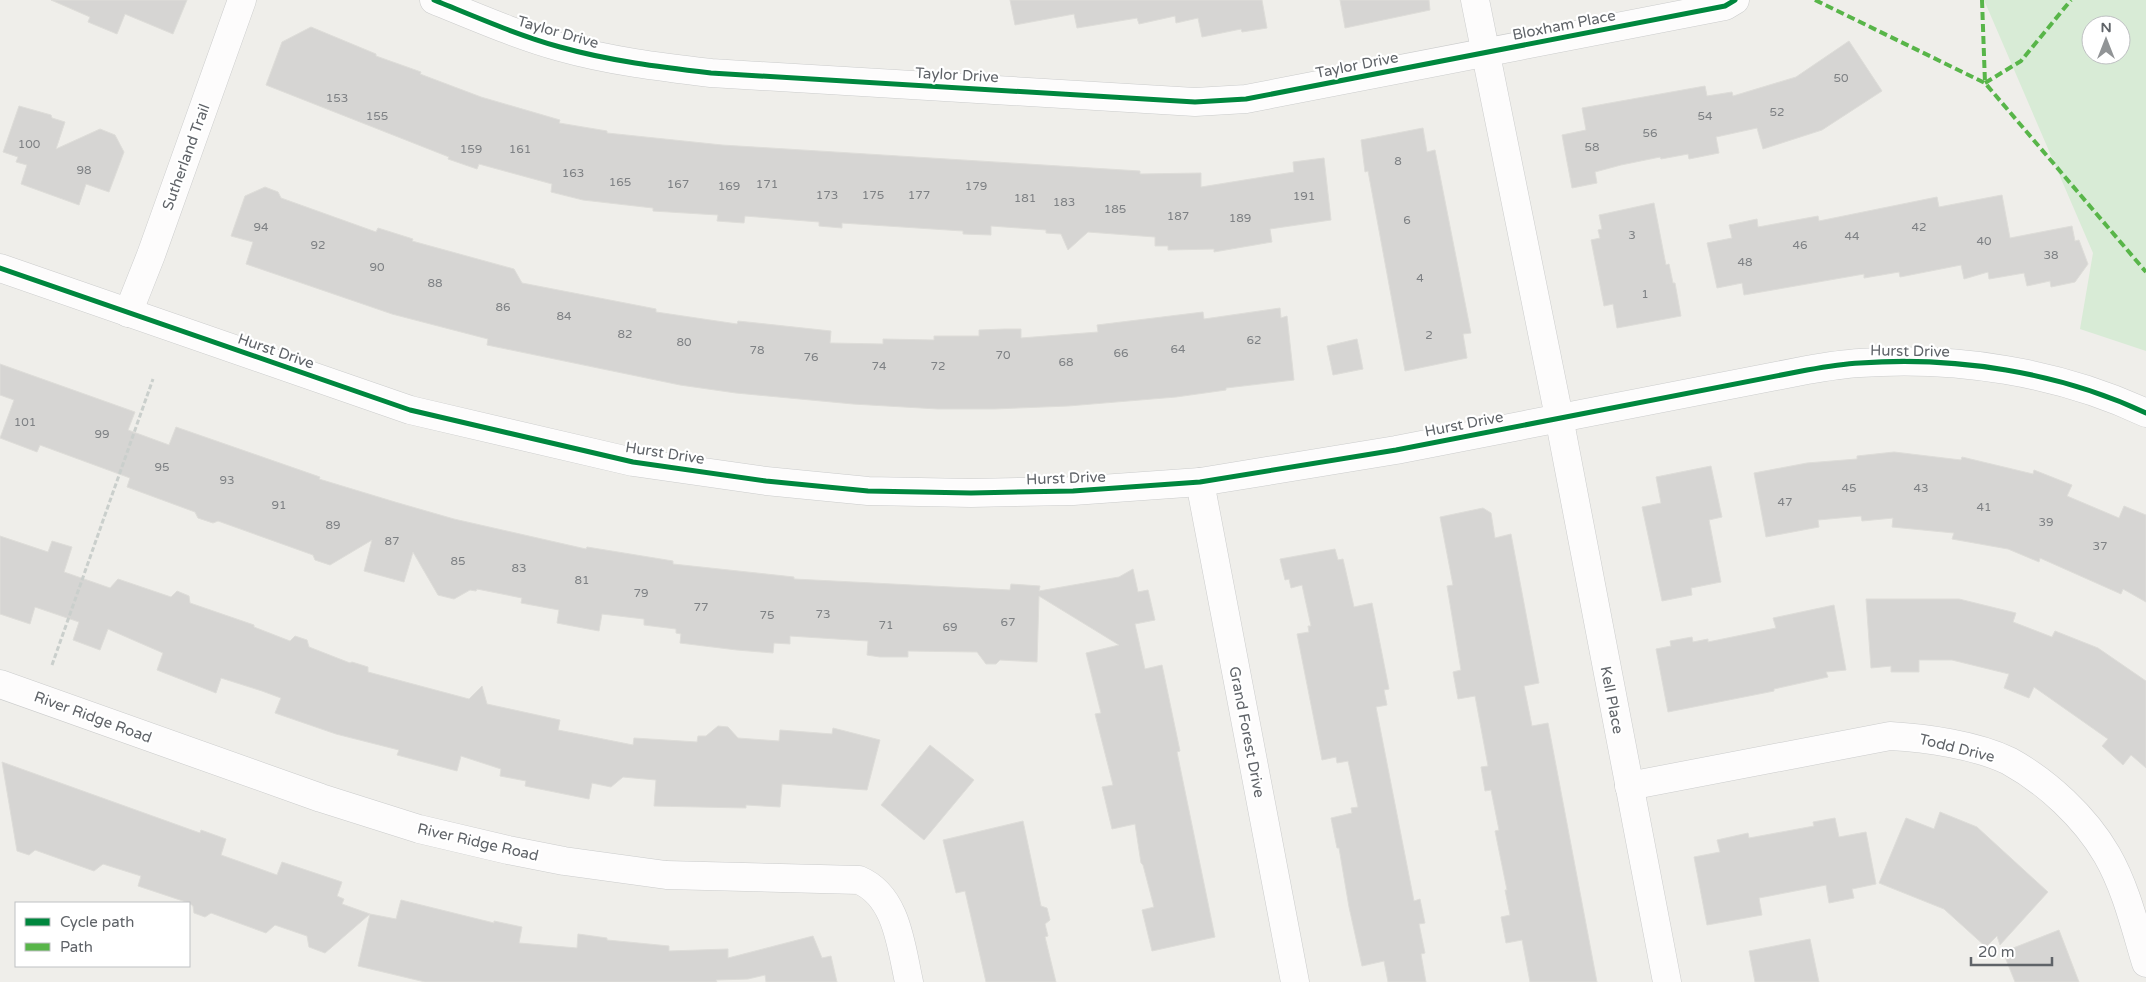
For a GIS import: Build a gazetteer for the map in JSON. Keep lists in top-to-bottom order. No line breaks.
{"streets":{"street":["Bloxham Place","Taylor Drive","Sutherland Trail","Hurst Drive","Kell Place","River Ridge Road","Grand Forest Drive","Todd Drive"]},"crossings":[["Bloxham Place","Taylor Drive"],["Sutherland Trail","Hurst Drive"],["Hurst Drive","Kell Place"],["Hurst Drive","Grand Forest Drive"],["Kell Place","Todd Drive"]],"house_numbers":["50","153","52","155","54","56","100","58","159","161","8","98","163","165","167","171","169","179","173","175","177","191","181","183","185","187","189","6","94","42","3","44","40","92","46","38","48","90","4","88","1","86","84","82","2","62","80","64","78","66","70","76","68","74","72","101","99","95","93","45","43","47","91","41","39","89","87","37","85","83","81","79","77","73","75","67","71","69"],"legend":["Cycle path","Path"],"scale_bar":"20 m","north":"top"}
